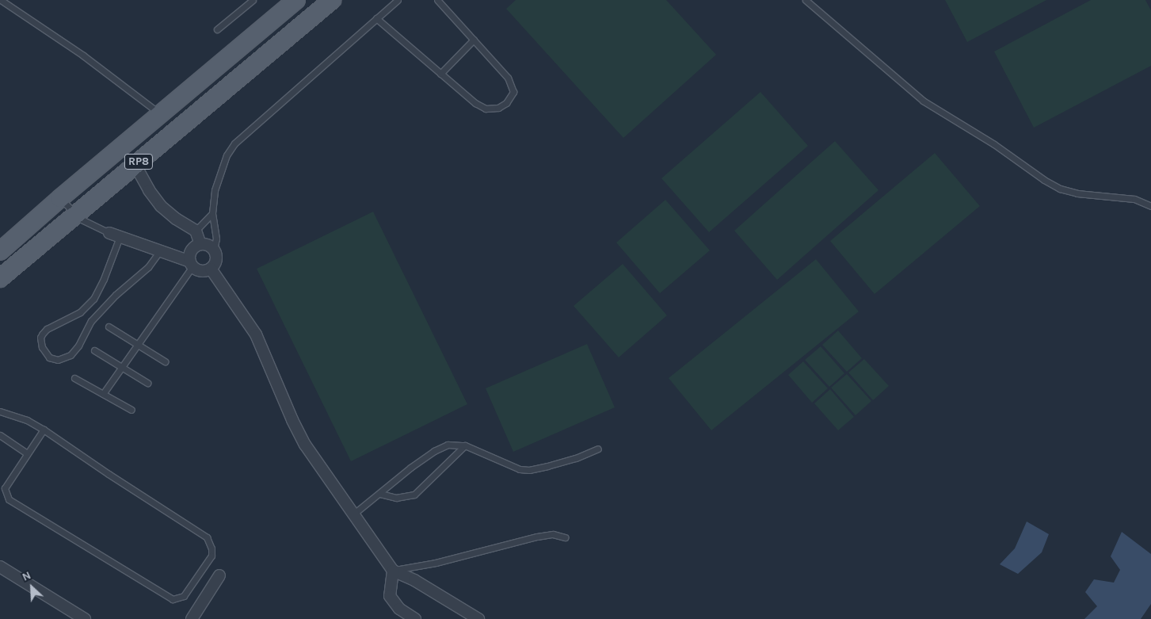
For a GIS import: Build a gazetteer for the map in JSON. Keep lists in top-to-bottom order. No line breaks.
{"streets":{"main road":["RP8"]},"north":"top left"}
